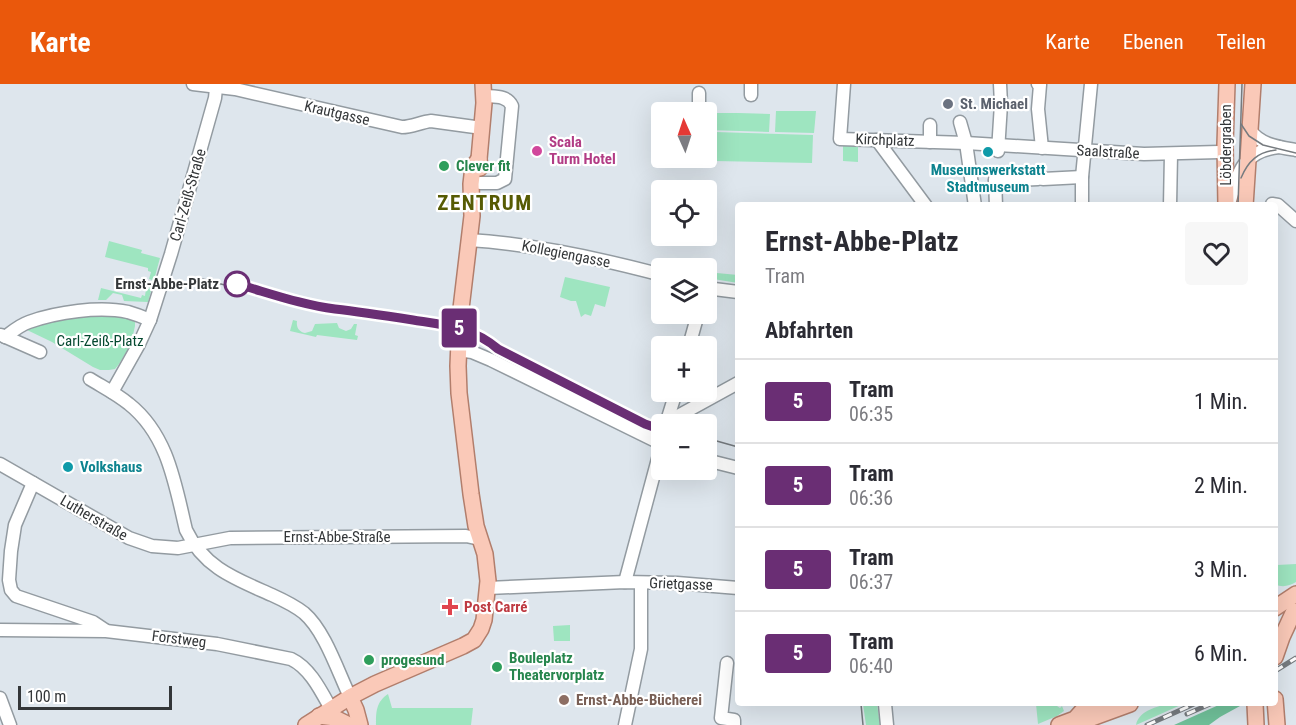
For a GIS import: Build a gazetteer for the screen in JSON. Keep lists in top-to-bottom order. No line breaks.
{"streets":{"main road":["Löbdergraben"],"street":["Krautgasse","Kirchplatz","Saalstraße","Carl-Zeiß-Straße","Kollegiengasse","Lutherstraße","Ernst-Abbe-Straße","Grietgasse","Forstweg"]},"crossings":[["Krautgasse","Carl-Zeiß-Straße"],["Kirchplatz","Saalstraße"],["Lutherstraße","Ernst-Abbe-Straße"]],"districts":["ZENTRUM"],"parks":["Carl-Zeiß-Platz"],"places":{"other":["St. Michael","Scala Turm Hotel","Museumswerkstatt Stadtmuseum","Clever fit","Ernst-Abbe-Platz","Volkshaus","progesund","Bouleplatz Theatervorplatz","Ernst-Abbe-Bücherei"],"health":["Post Carré"]},"lines":["tram line 5"],"scale_bar":"100 m","north":"top","page":{"header":"Karte","nav":["Karte","Ebenen","Teilen"],"on_map":"5","map_buttons":["+","−"],"heading":[["Ernst-Abbe-Platz","Tram"],"Abfahrten"],"list":[{"mark":"5","name":"Tram","note":"06:35","value":"1 Min."},{"mark":"5","name":"Tram","note":"06:36","value":"2 Min."},{"mark":"5","name":"Tram","note":"06:37","value":"3 Min."},{"mark":"5","name":"Tram","note":"06:40","value":"6 Min."}],"scale":"100 m"}}
